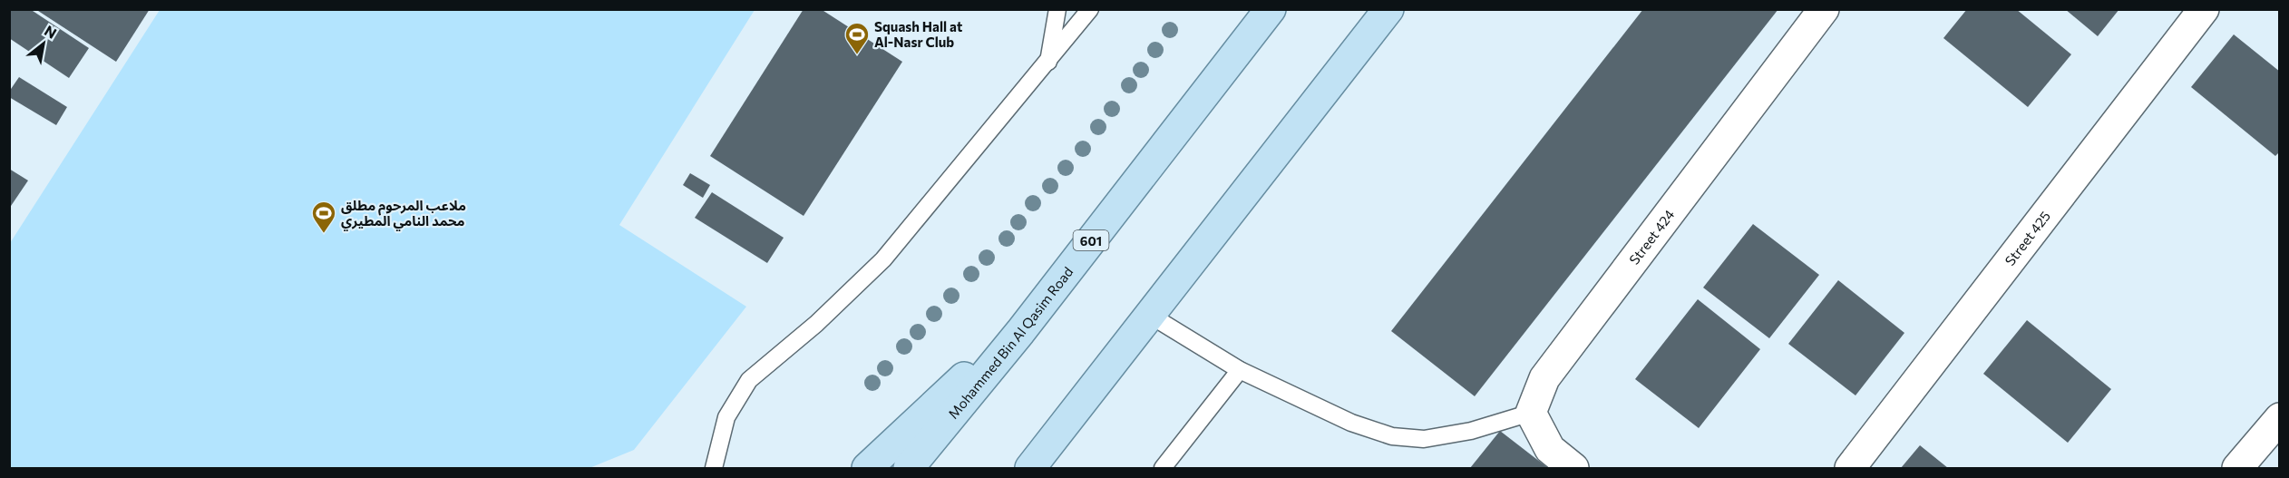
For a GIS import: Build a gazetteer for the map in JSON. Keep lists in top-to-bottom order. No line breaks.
{"streets":{"main road":["601","Mohammed Bin Al Qasim Road"],"street":["Street 424","Street 425"]},"places":{"sports":["Squash Hall at Al-Nasr Club","ملاعب المرحوم مطلق محمد النامي المطيري"]},"north":"top right"}
